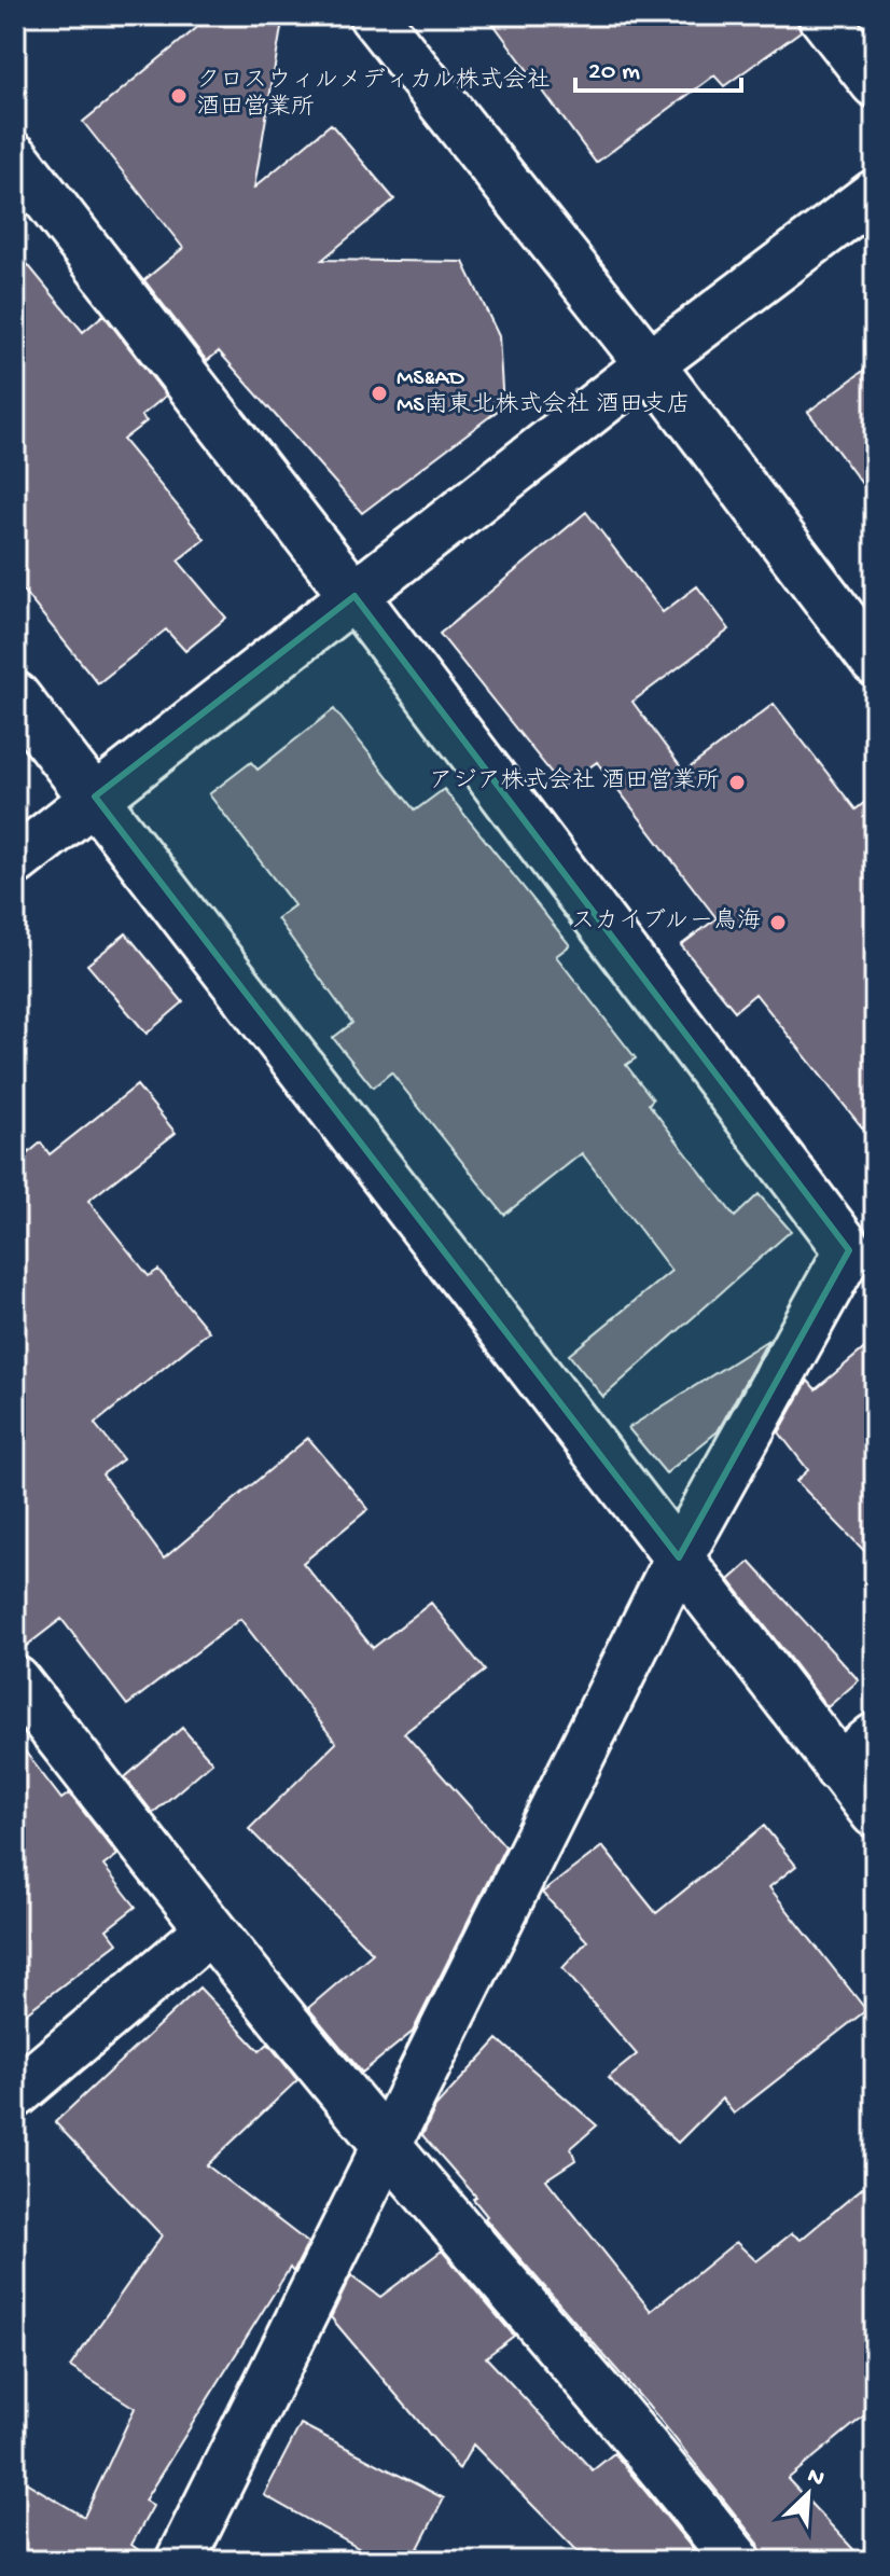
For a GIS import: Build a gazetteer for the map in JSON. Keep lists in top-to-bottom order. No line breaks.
{"places":["クロスウィルメディカル株式会社 酒田営業所","MS&AD MS南東北株式会社 酒田支店","アジア株式会社 酒田営業所","スカイブルー鳥海"],"scale_bar":"20 m","north":"top right"}
